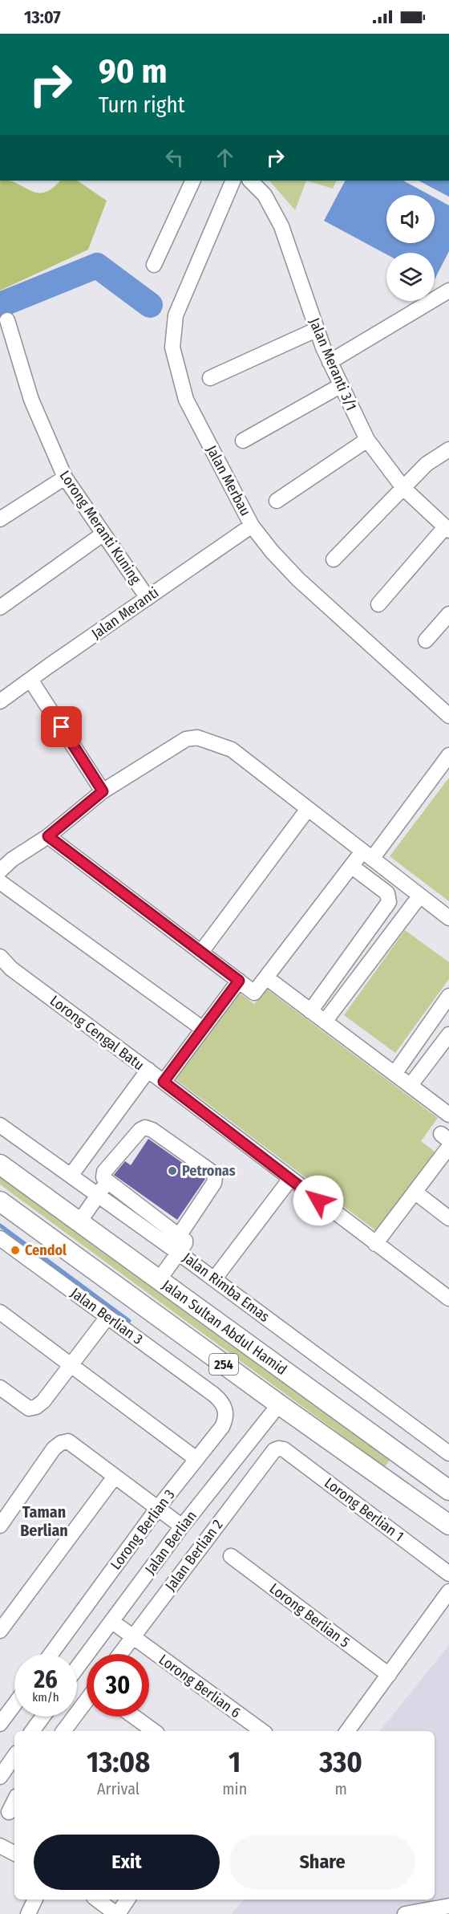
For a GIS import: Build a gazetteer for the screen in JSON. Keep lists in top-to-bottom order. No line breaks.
{"streets":{"main road":["Jalan Sultan Abdul Hamid","254"],"street":["Jalan Meranti 3/1","Jalan Merbau","Lorong Meranti Kuning","Jalan Meranti","Lorong Cengal Batu","Jalan Rimba Emas","Jalan Berlian 3","Lorong Berlian 1","Lorong Berlian 3","Jalan Berlian","Jalan Berlian 2","Lorong Berlian 5","Lorong Berlian 6"]},"crossings":[["Jalan Merbau","Jalan Meranti"],["Lorong Meranti Kuning","Jalan Meranti"],["Jalan Berlian 3","Lorong Berlian 3"],["Jalan Sultan Abdul Hamid","Jalan Berlian"],["Lorong Berlian 1","Jalan Berlian 2"],["Jalan Berlian","Lorong Berlian 6"],["Jalan Berlian 2","Lorong Berlian 6"]],"districts":["Taman Berlian"],"places":["Petronas","Cendol"],"page":{"status":"13:07","turn":["90 m","Turn right"],"speed":"26 km/h","limit":"30","eta":["13:08","Arrival","1","min","330","m"],"buttons":["Exit","Share"]}}
